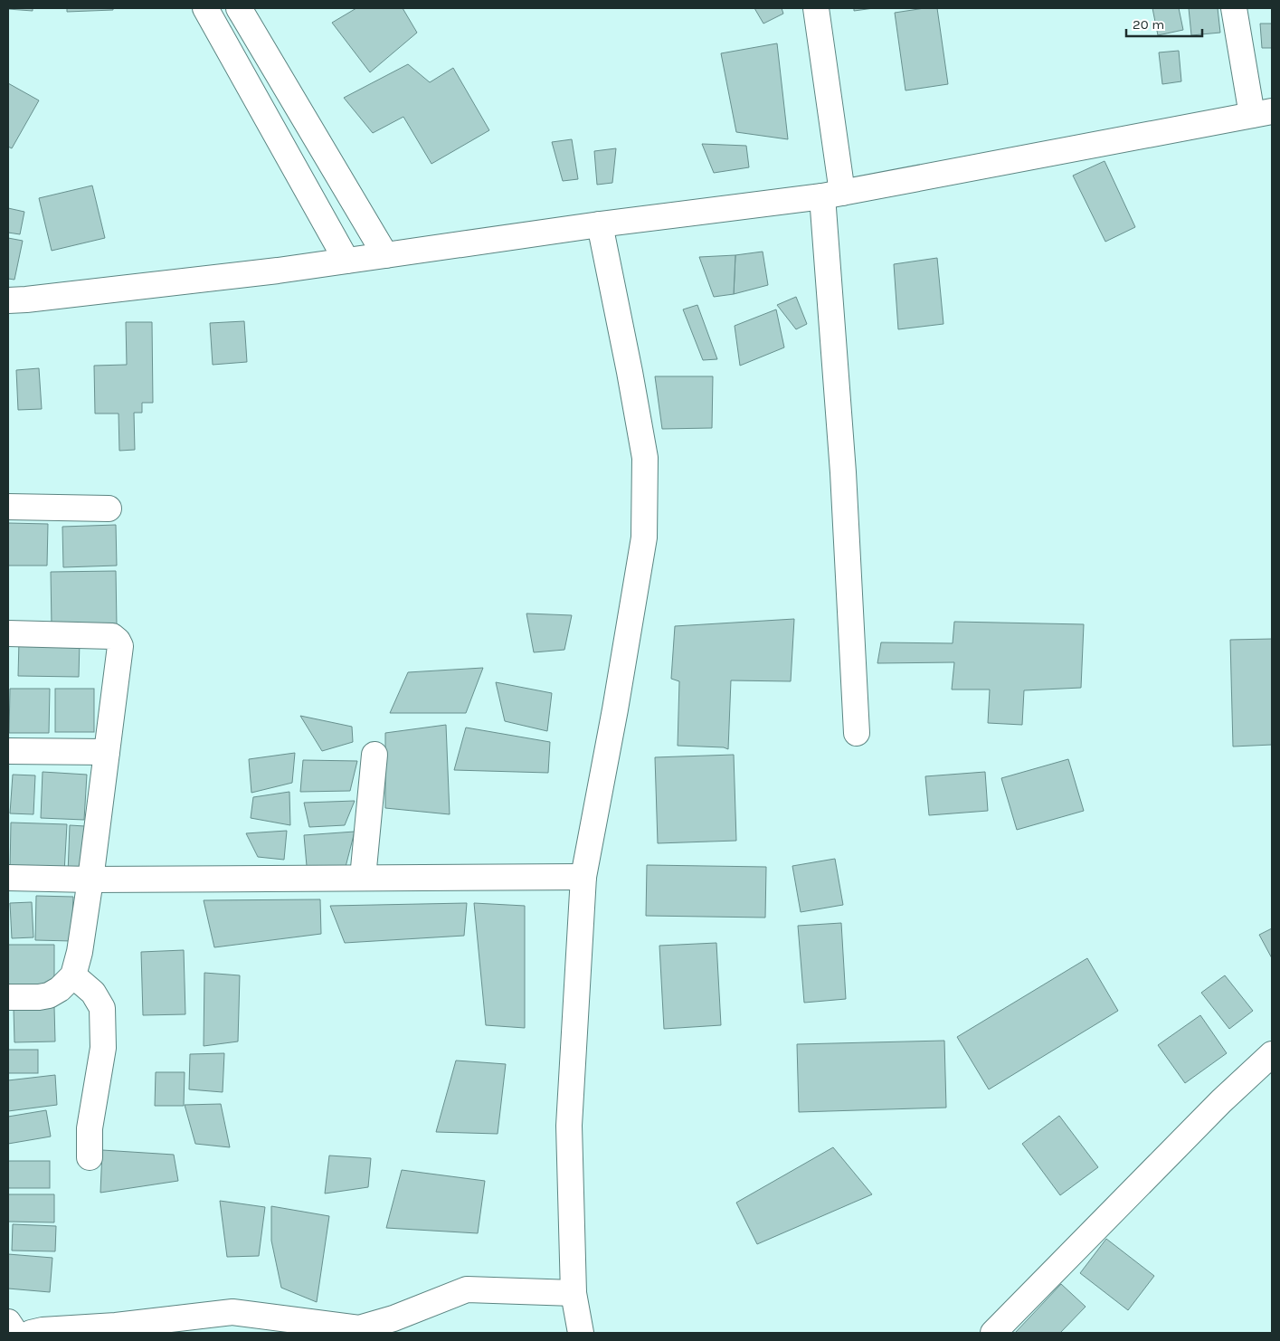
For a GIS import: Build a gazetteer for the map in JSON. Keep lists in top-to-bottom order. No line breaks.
{"scale_bar":"20 m"}
